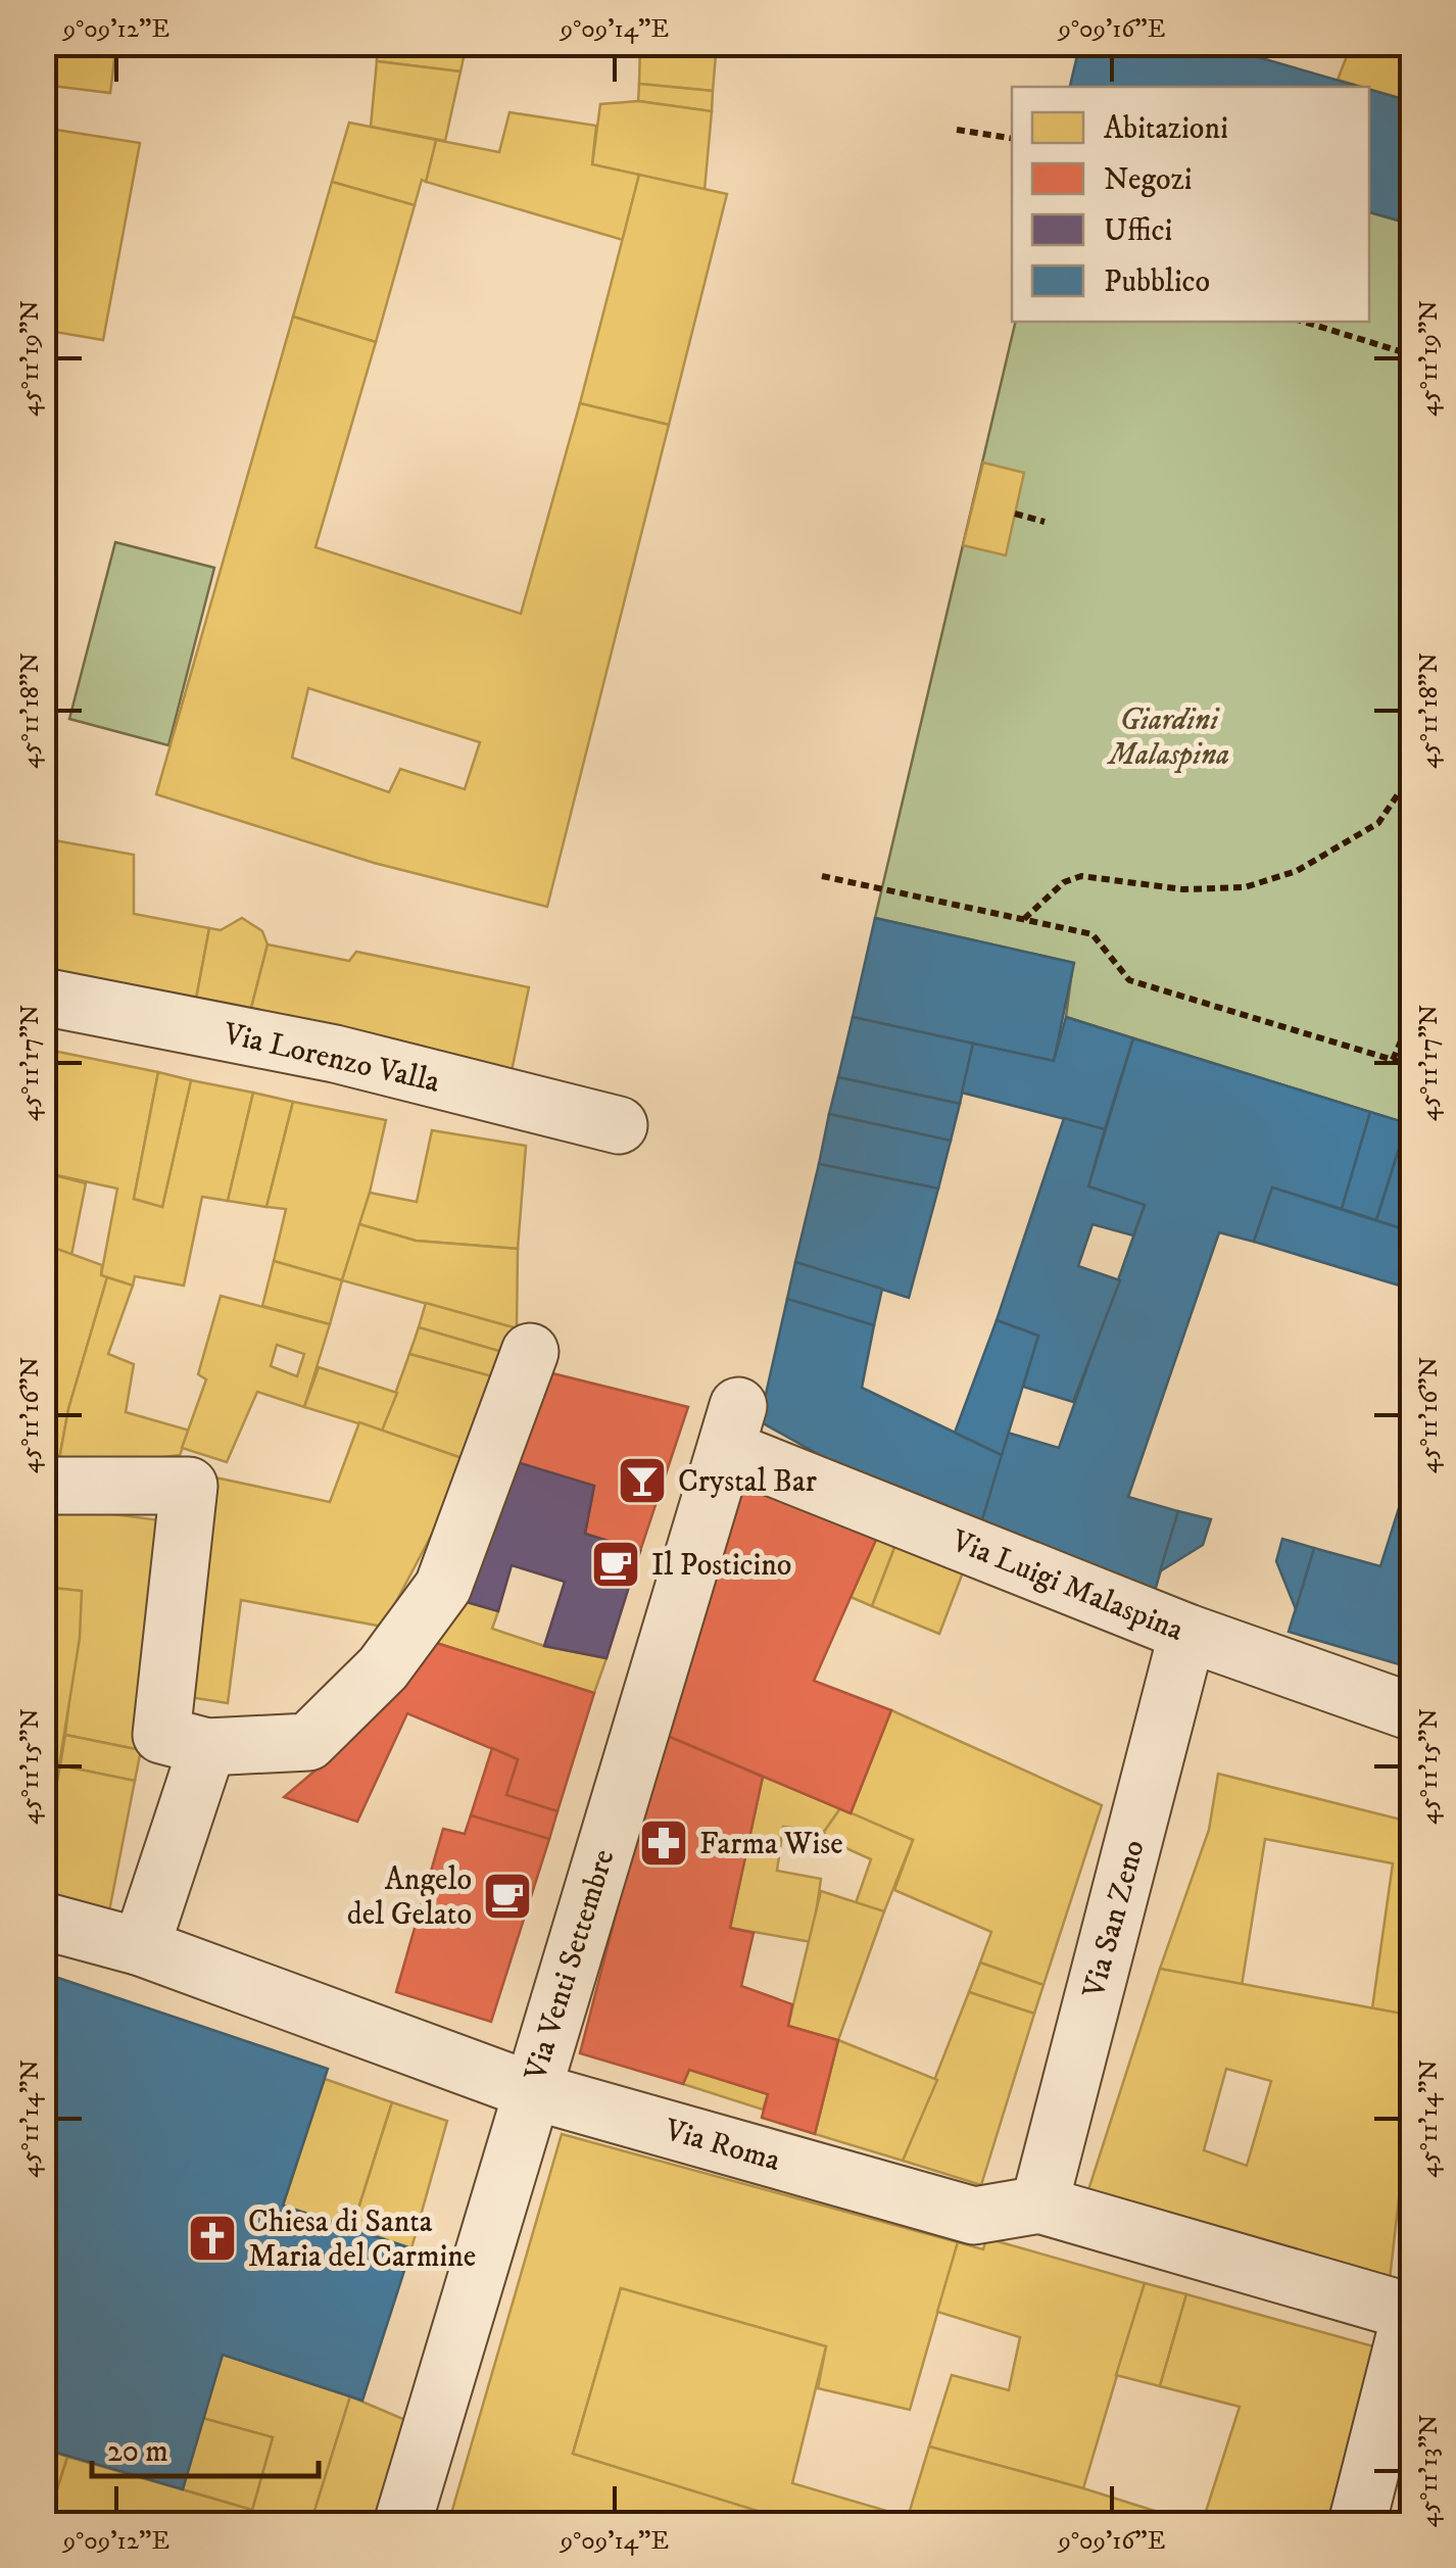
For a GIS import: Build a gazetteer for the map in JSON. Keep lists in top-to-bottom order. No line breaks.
{"streets":{"street":["Via Lorenzo Valla","Via Luigi Malaspina","Via San Zeno","Via Venti Settembre","Via Roma"]},"crossings":[["Via Luigi Malaspina","Via San Zeno"],["Via Luigi Malaspina","Via Venti Settembre"],["Via San Zeno","Via Roma"],["Via Venti Settembre","Via Roma"]],"parks":["Giardini Malaspina"],"places":{"bar":["Crystal Bar"],"cafe":["Il Posticino","Angelo del Gelato"],"pharmacy":["Farma Wise"],"church":["Chiesa di Santa Maria del Carmine"]},"legend":["Abitazioni","Negozi","Uffici","Pubblico"],"scale_bar":"20 m","coordinates":["9°09'12\"E","9°09'14\"E","9°09'16\"E","45°11'19\"N","45°11'18\"N","45°11'17\"N","45°11'16\"N","45°11'15\"N","45°11'14\"N","45°11'13\"N"]}
